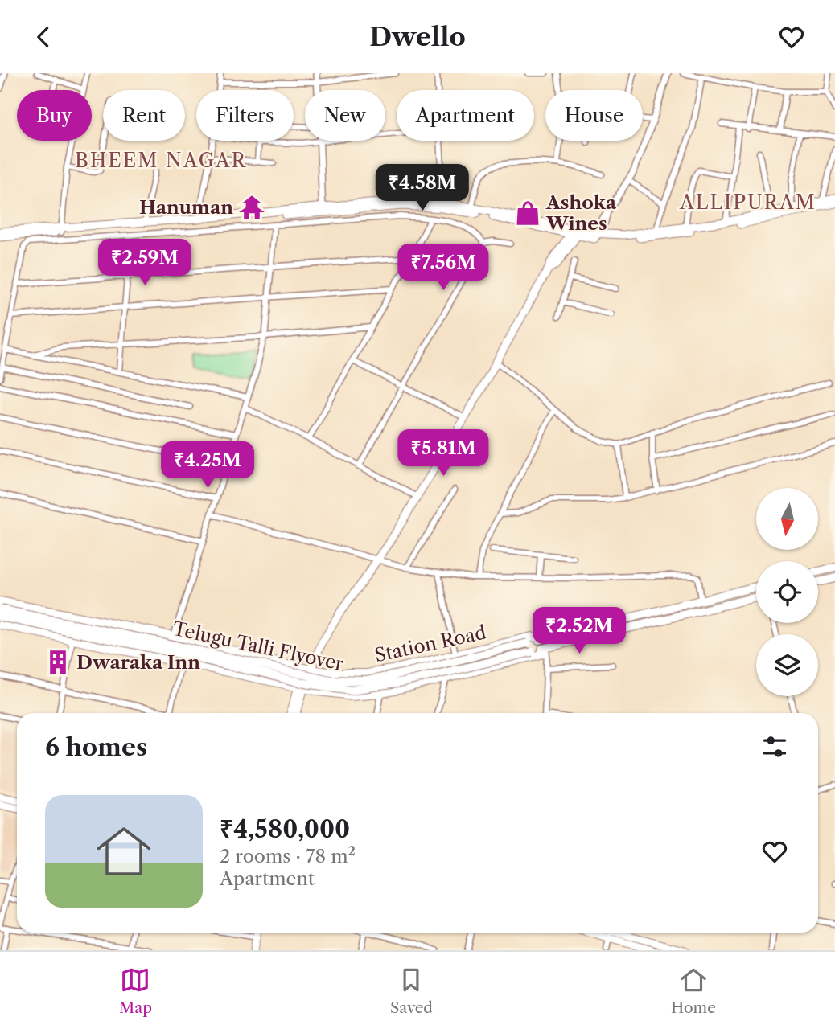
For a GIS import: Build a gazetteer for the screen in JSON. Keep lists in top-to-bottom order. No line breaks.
{"streets":{"main road":["Station Road","Telugu Talli Flyover"]},"crossings":[["Station Road","Telugu Talli Flyover"]],"districts":["BHEEM NAGAR","ALLIPURAM"],"places":{"temple":["Hanuman"],"shop":["Ashoka Wines"],"building":["Dwaraka Inn"]},"north":"bottom","page":{"header":"Dwello","chip":["Buy","Rent","Filters","New","Apartment","House"],"price":["₹4.58M","₹2.59M","₹7.56M","₹5.81M","₹4.25M","₹2.52M"],"heading":"6 homes","list":[{"name":"₹4,580,000","note":"2 rooms · 78 m² · Apartment"}],"tabs":["Map","Saved","Home"]}}
